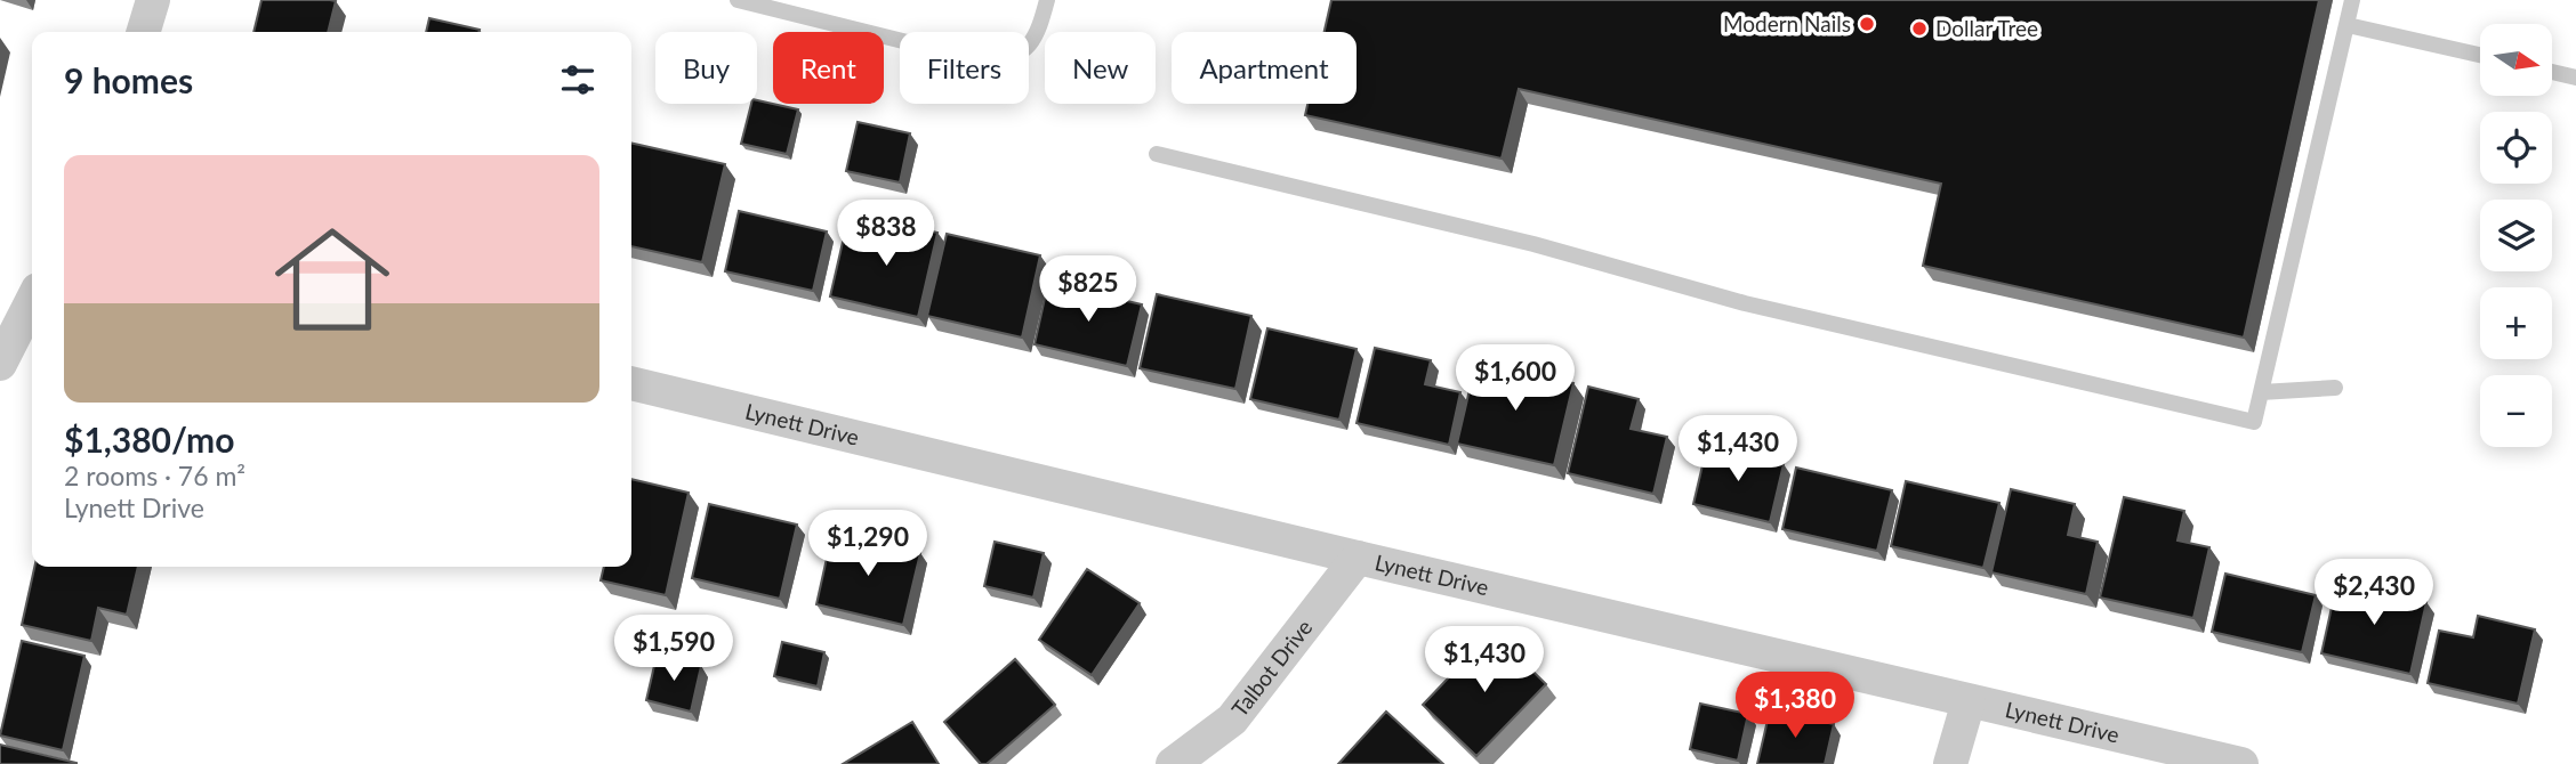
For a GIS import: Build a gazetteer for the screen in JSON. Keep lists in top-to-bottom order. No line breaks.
{"streets":{"street":["Lynett Drive","Talbot Drive"]},"crossings":[["Lynett Drive","Talbot Drive"]],"places":["Modern Nails","Dollar Tree"],"north":"right","page":{"map_buttons":["+","−"],"chip":["Buy","Rent","Filters","New","Apartment"],"heading":"9 homes","list":[{"name":"$1,380/mo","note":"2 rooms · 76 m² · Lynett Drive"}],"price":["$838","$825","$1,600","$1,430","$1,290","$2,430","$1,590","$1,430","$1,380"]}}
